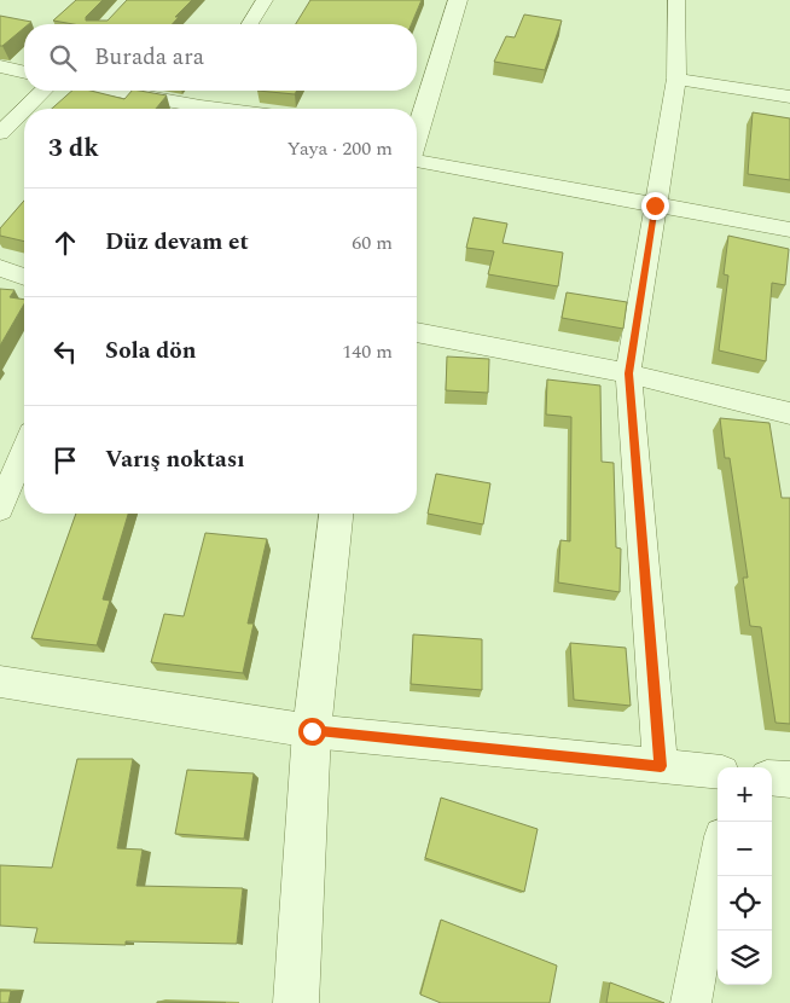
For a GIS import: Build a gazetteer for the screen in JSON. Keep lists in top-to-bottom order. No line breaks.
{"page":{"search":"Burada ara","heading":["3 dk","Yaya · 200 m"],"list":[["Düz devam et","60 m"],["Sola dön","140 m"],"Varış noktası"],"map_buttons":["+","−"]}}
